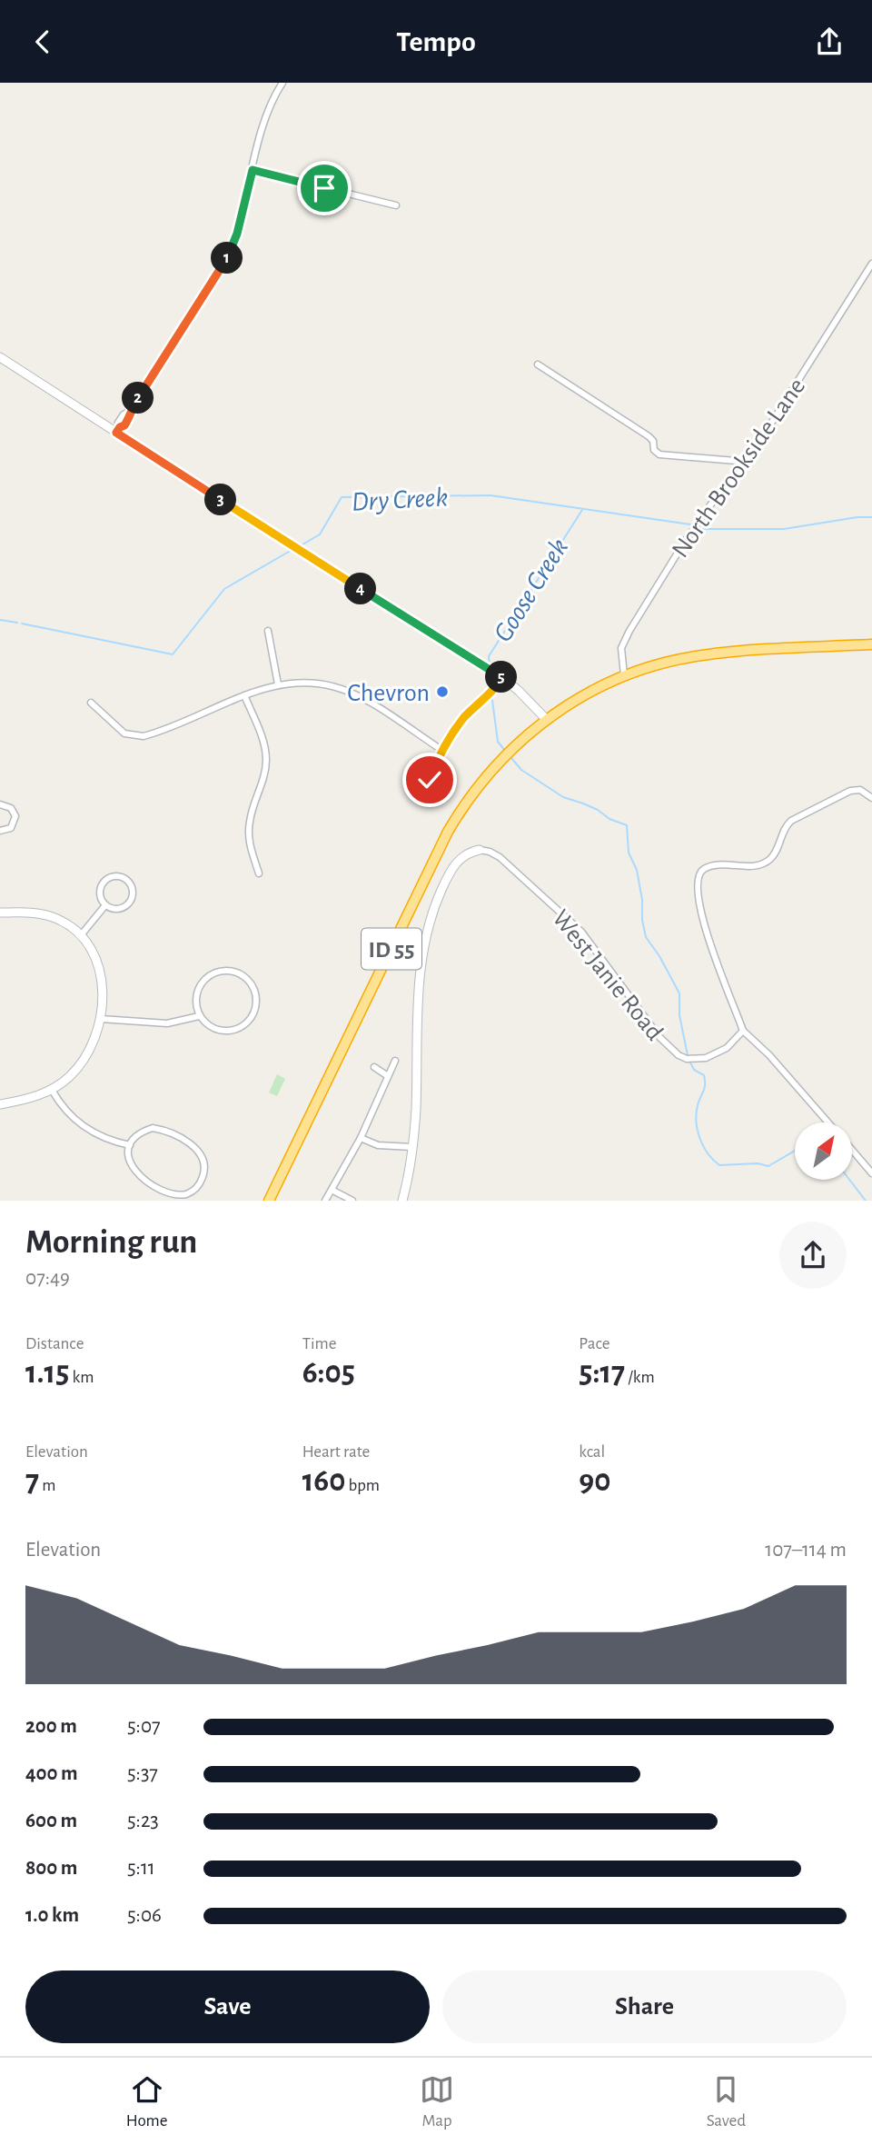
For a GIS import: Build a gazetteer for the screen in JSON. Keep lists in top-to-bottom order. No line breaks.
{"streets":{"highway":["ID 55"],"street":["North Brookside Lane","West Janie Road"]},"crossings":[["North Brookside Lane","ID 55"]],"water":["Dry Creek","Goose Creek"],"places":["Chevron"],"north":"top right","page":{"header":"Tempo","pins":["1","2","3","4","5"],"heading":["Morning run","07:49"],"stats":[["Distance","1.15 km"],["Time","6:05"],["Pace","5:17 /km"],["Elevation","7 m"],["Heart rate","160 bpm"],["kcal","90"]],"chart":["Elevation","107–114 m"],"list":[{"name":"200 m","note":"5:07"},{"name":"400 m","note":"5:37"},{"name":"600 m","note":"5:23"},{"name":"800 m","note":"5:11"},{"name":"1.0 km","note":"5:06"}],"buttons":["Save","Share"],"tabs":["Home","Map","Saved"]}}
